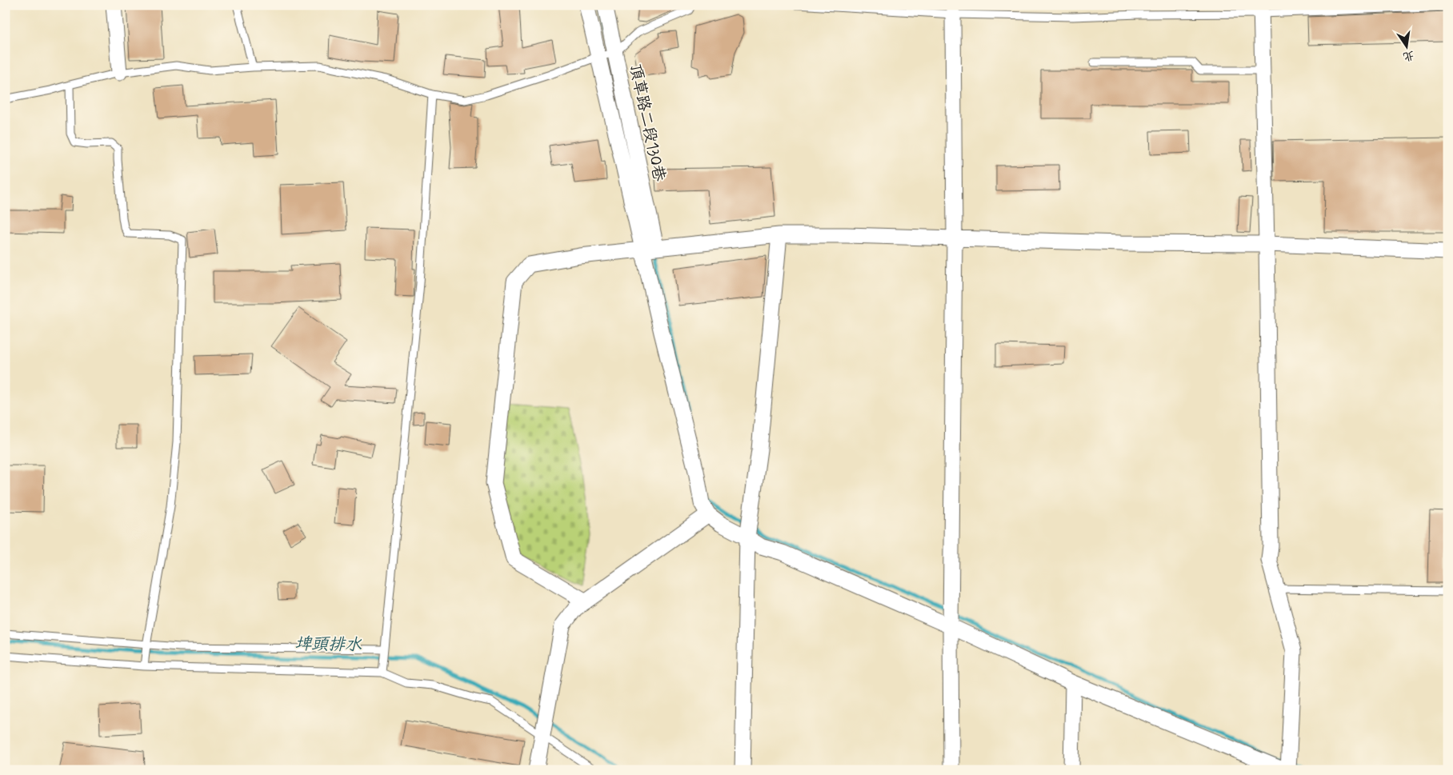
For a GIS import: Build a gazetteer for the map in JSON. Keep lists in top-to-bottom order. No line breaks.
{"streets":{"street":["頂草路二段130巷"]},"water":["埤頭排水"],"north":"bottom"}
